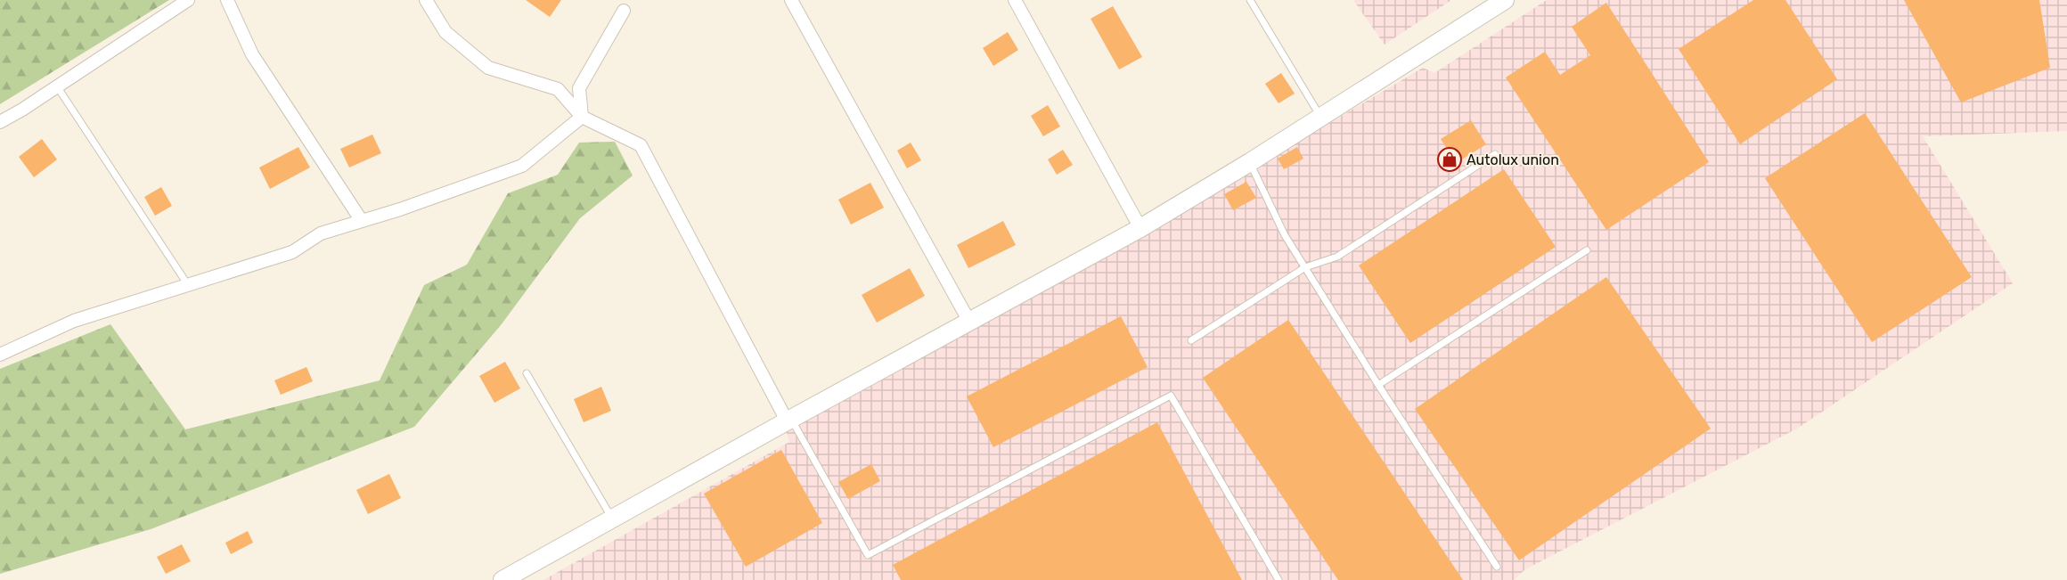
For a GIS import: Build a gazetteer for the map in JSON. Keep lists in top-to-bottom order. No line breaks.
{"places":{"shop":["Autolux union"]}}
